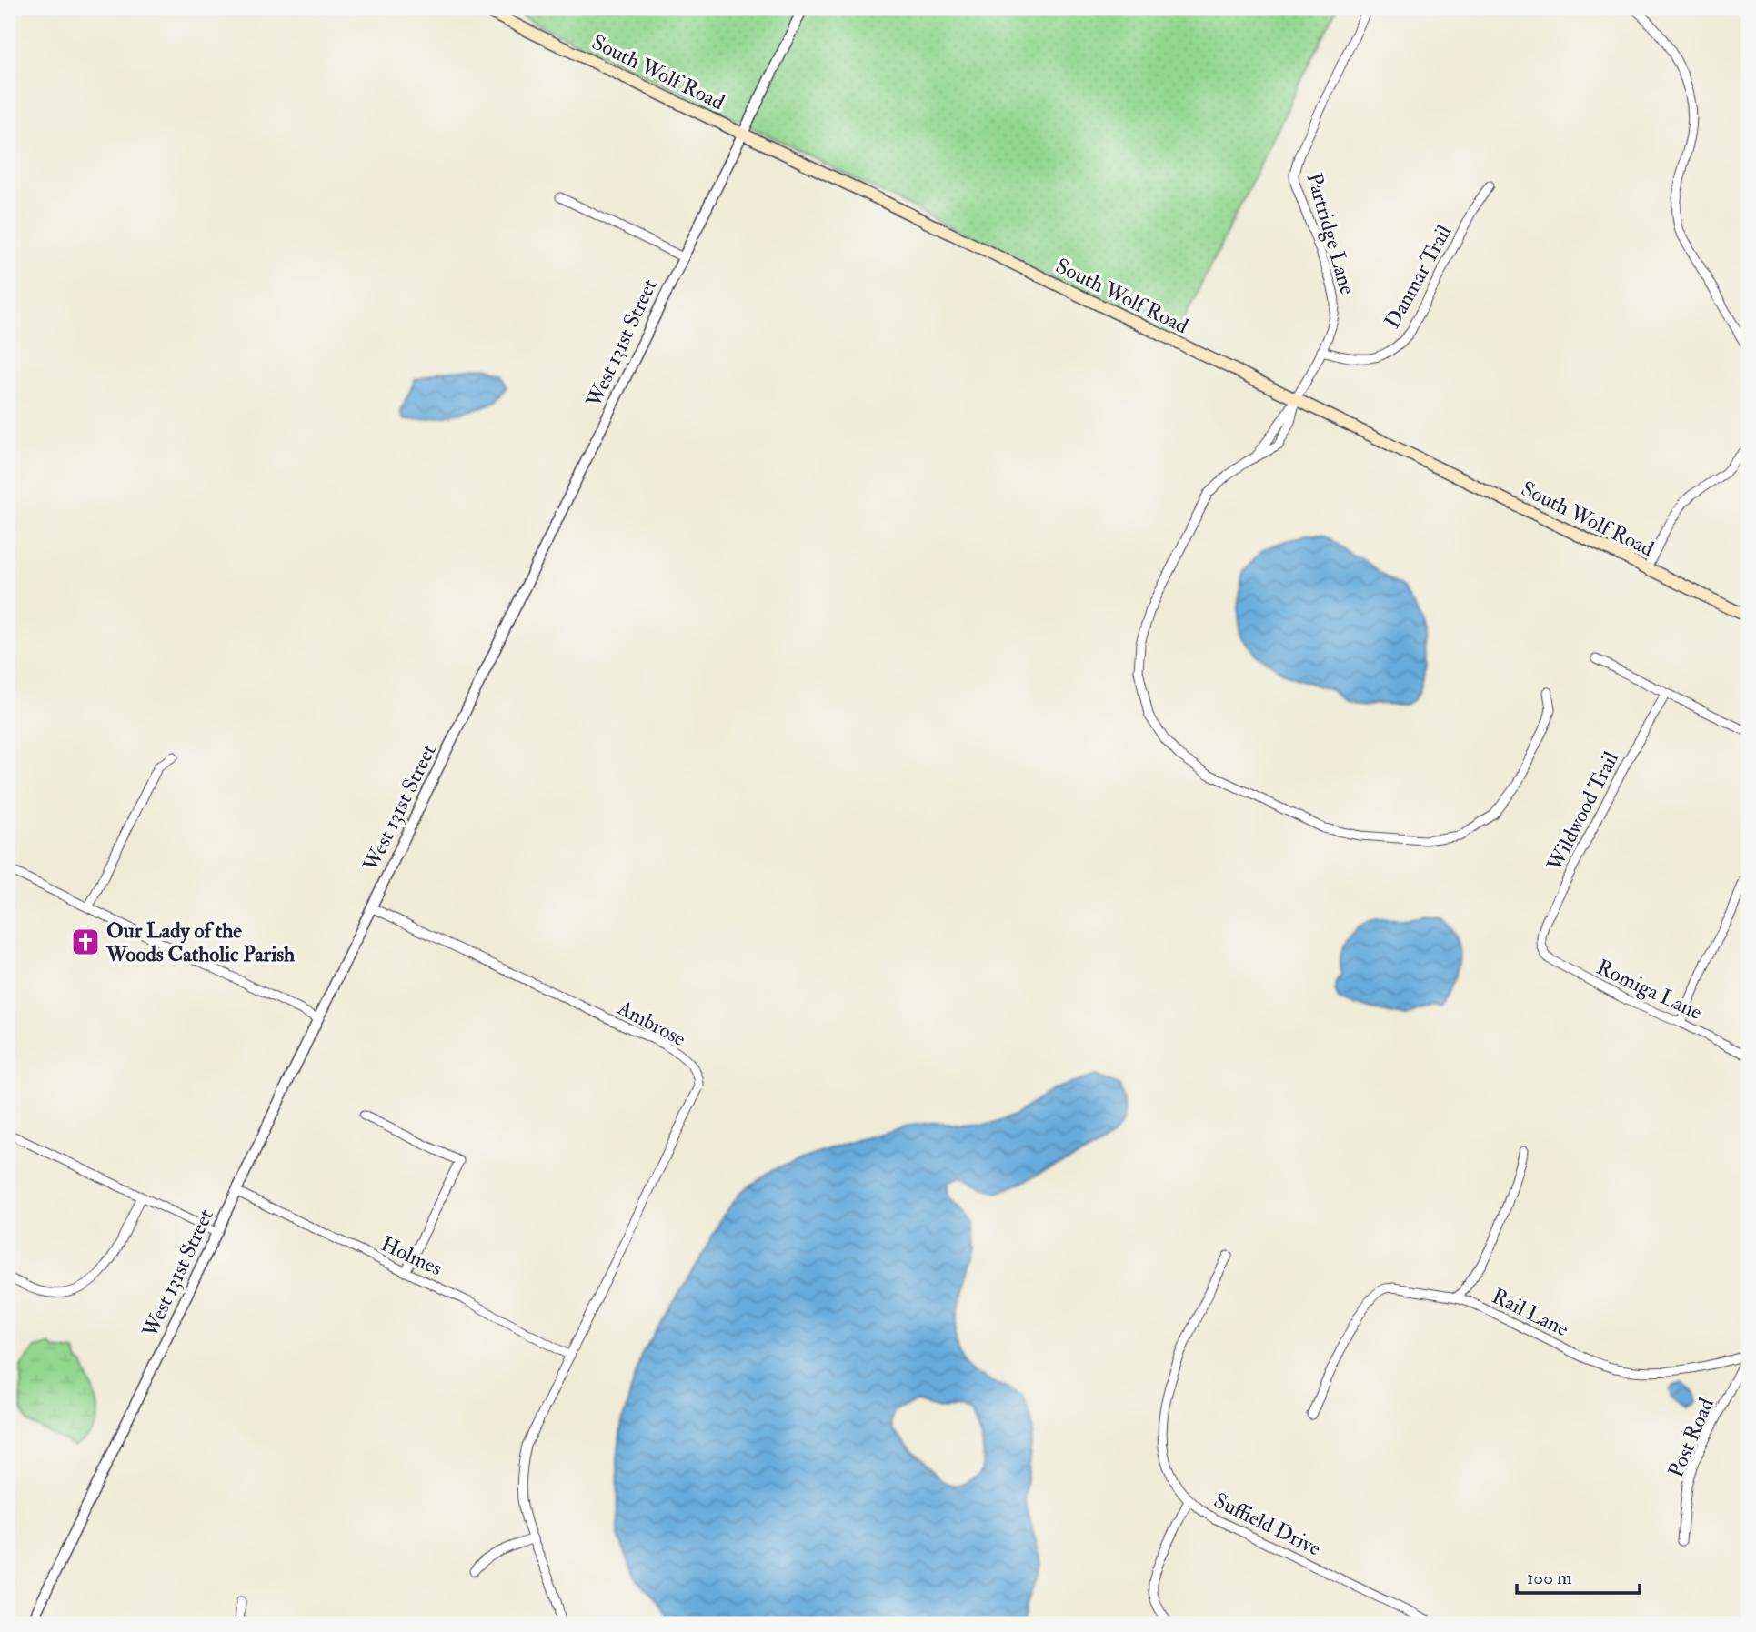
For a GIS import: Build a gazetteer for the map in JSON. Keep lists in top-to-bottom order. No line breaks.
{"streets":{"main road":["South Wolf Road"],"street":["Partridge Lane","Danmar Trail","West 131st Street","Wildwood Trail","Romiga Lane","Ambrose","Holmes","Rail Lane","Post Road","Suffield Drive"]},"crossings":[["South Wolf Road","Partridge Lane"],["South Wolf Road","West 131st Street"],["Partridge Lane","Danmar Trail"],["West 131st Street","Ambrose"],["West 131st Street","Holmes"],["Wildwood Trail","Romiga Lane"],["Ambrose","Holmes"],["Rail Lane","Post Road"]],"places":{"church":["Our Lady of the Woods Catholic Parish"]},"scale_bar":"100 m"}
